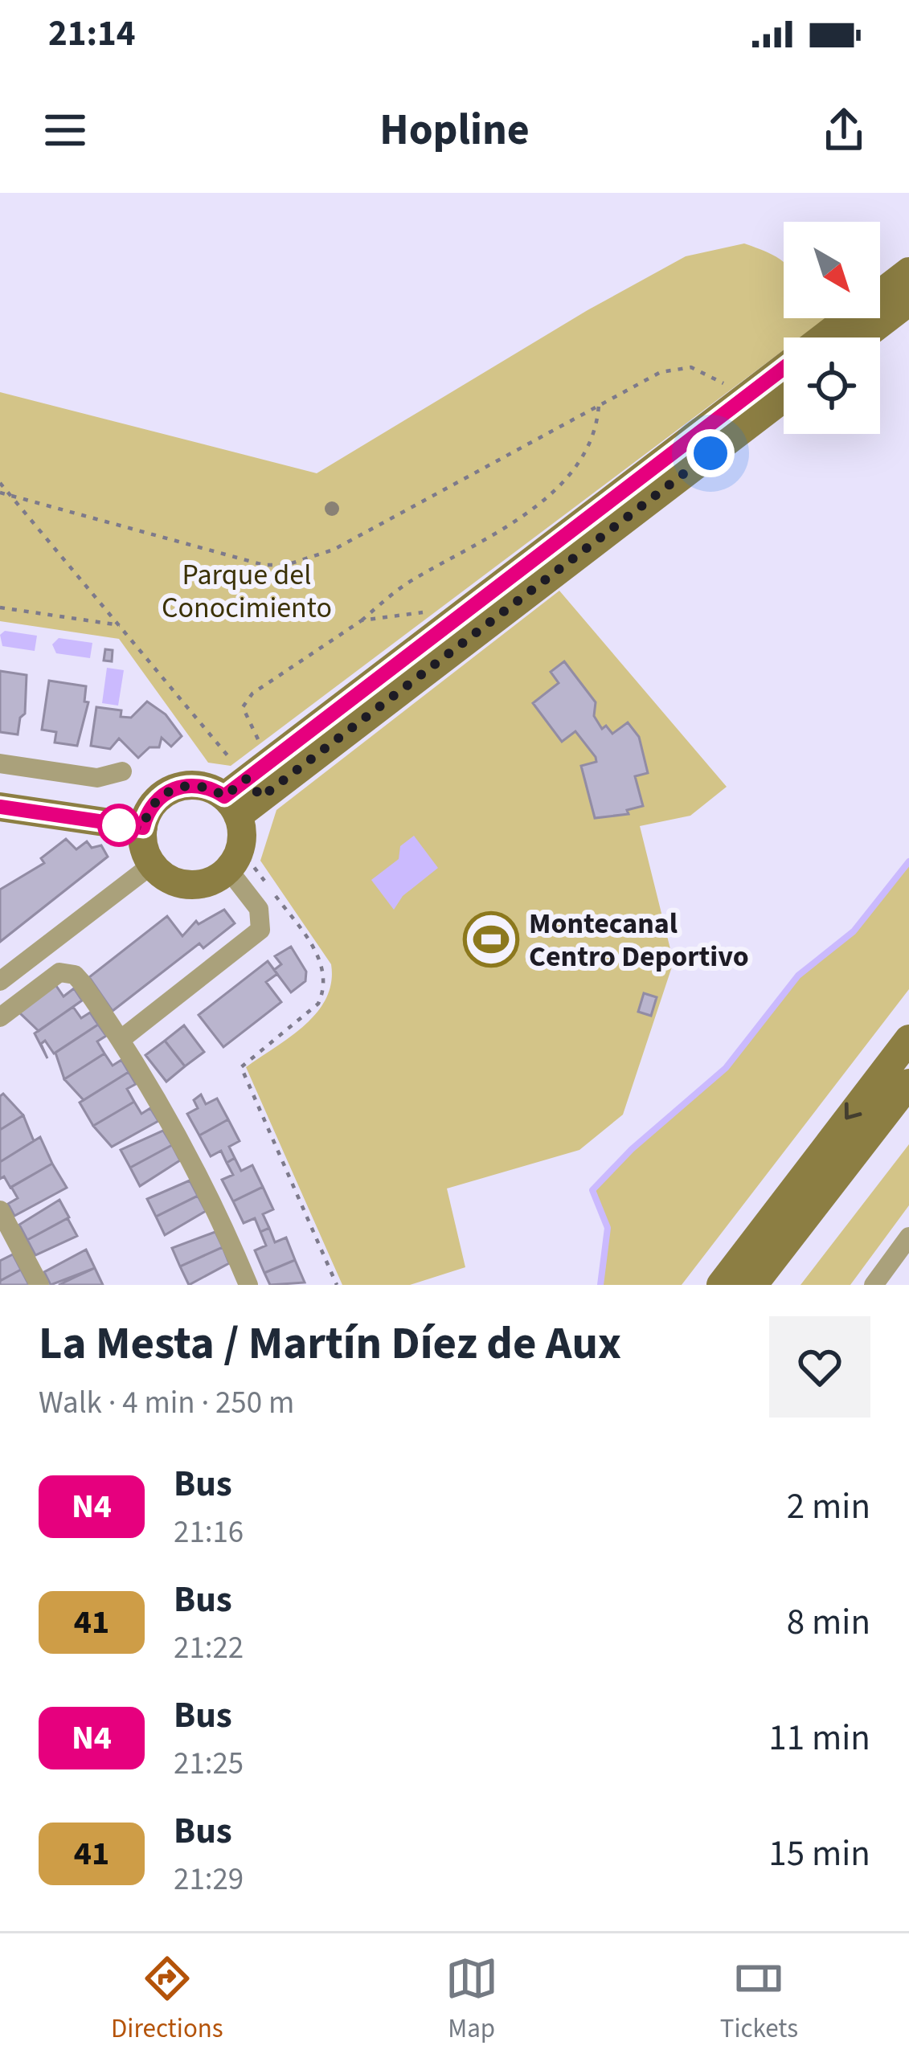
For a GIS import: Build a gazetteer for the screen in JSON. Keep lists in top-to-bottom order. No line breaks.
{"parks":["Parque del Conocimiento"],"places":{"sports":["Montecanal Centro Deportivo"]},"lines":["bus line N4"],"north":"bottom right","page":{"status":"21:14","header":"Hopline","heading":["La Mesta / Martín Díez de Aux","Walk · 4 min · 250 m"],"list":[{"mark":"N4","name":"Bus","note":"21:16","value":"2 min"},{"mark":"41","name":"Bus","note":"21:22","value":"8 min"},{"mark":"N4","name":"Bus","note":"21:25","value":"11 min"},{"mark":"41","name":"Bus","note":"21:29","value":"15 min"}],"tabs":["Directions","Map","Tickets"]}}
